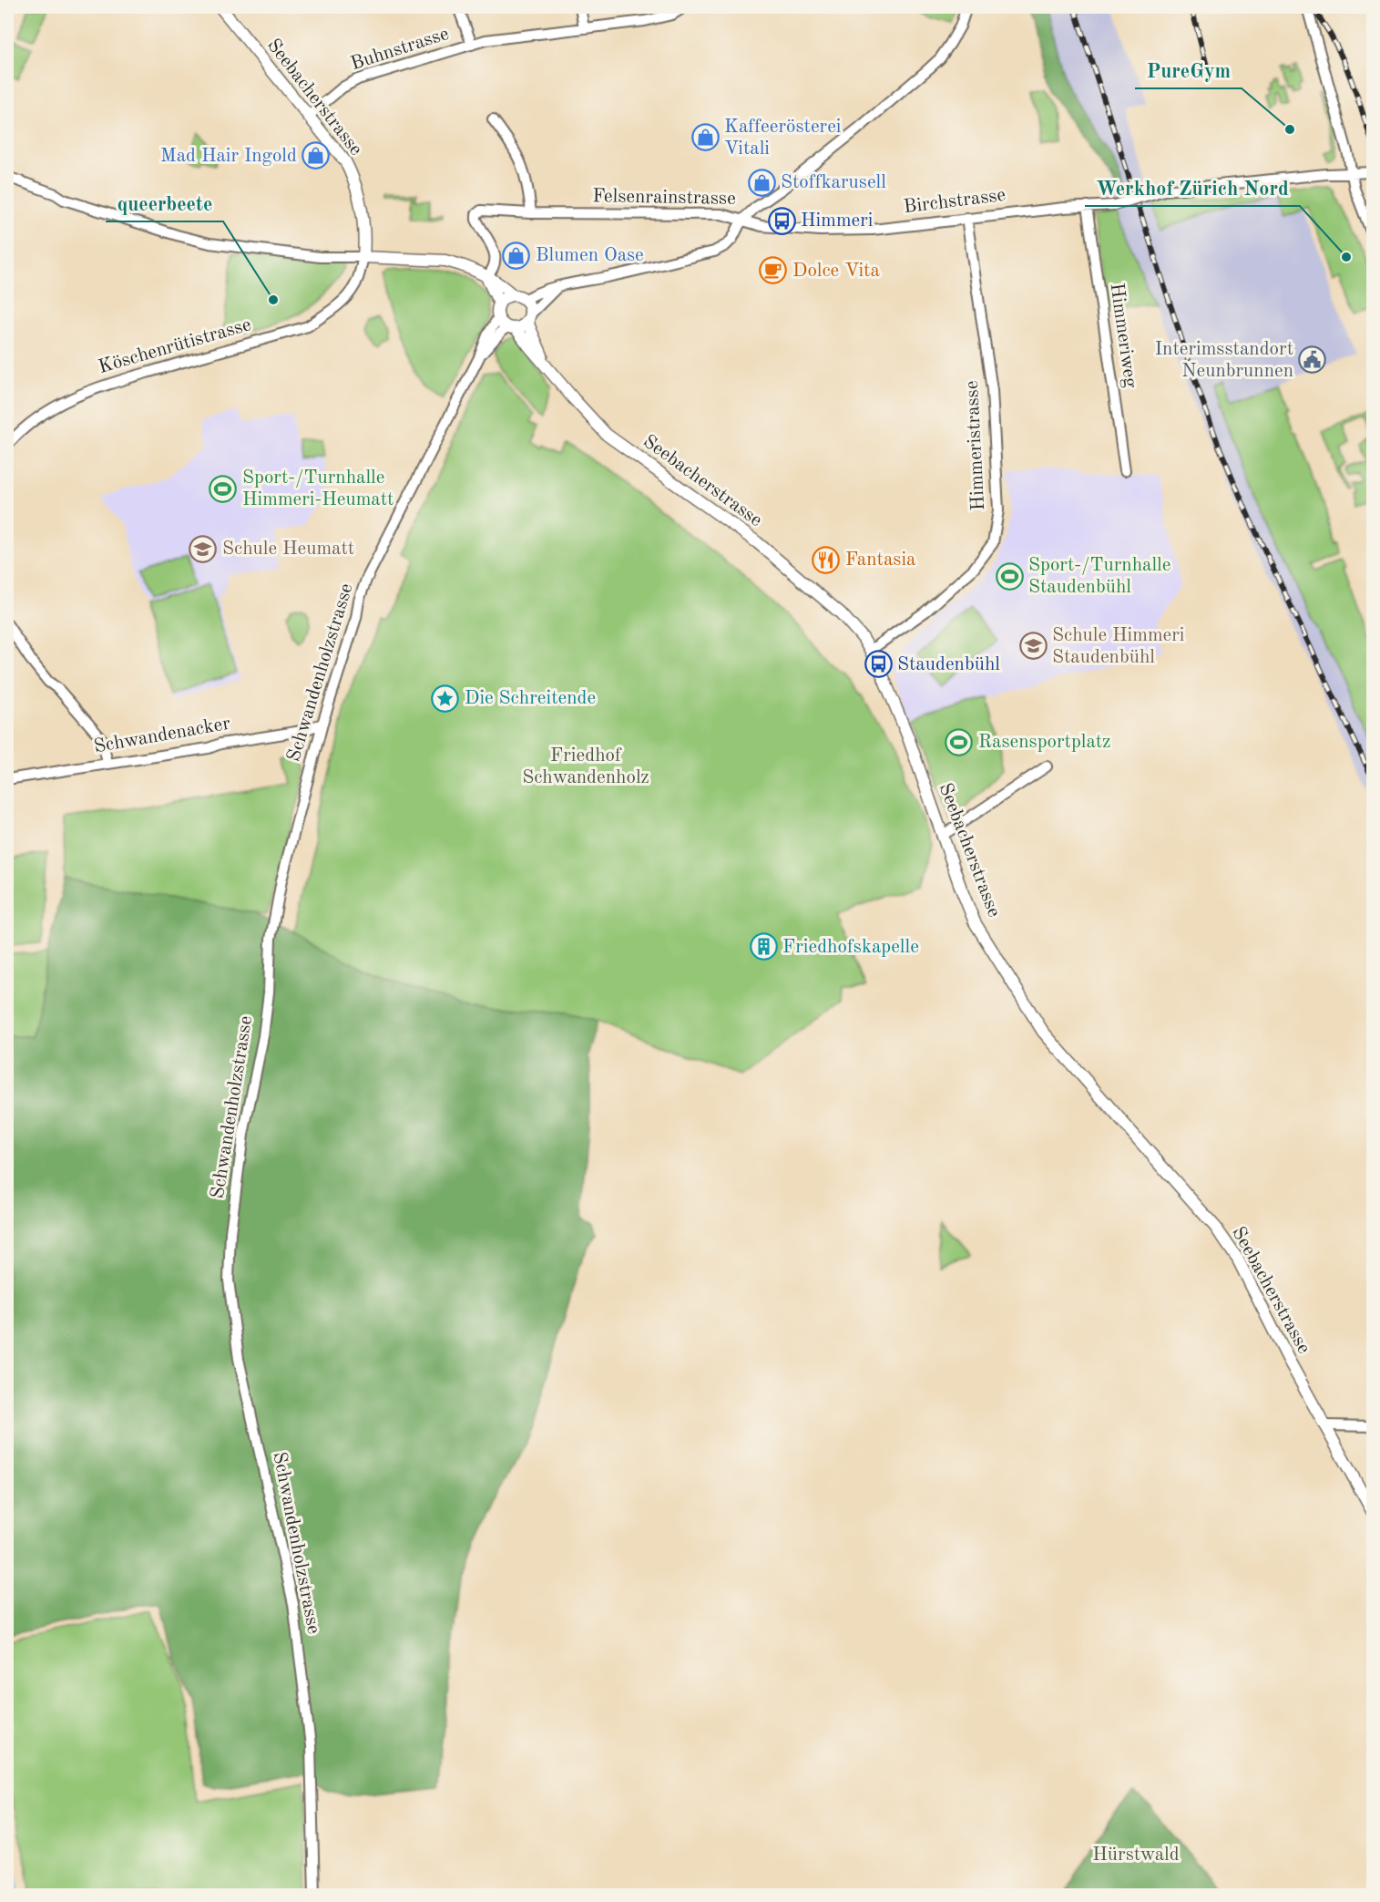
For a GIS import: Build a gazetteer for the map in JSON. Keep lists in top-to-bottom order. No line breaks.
{"streets":{"street":["Buhnstrasse","Seebacherstrasse","Felsenrainstrasse","Birchstrasse","Himmeriweg","Köschenrütistrasse","Himmeristrasse","Schwandenholzstrasse","Schwandenacker"]},"crossings":[["Buhnstrasse","Seebacherstrasse"],["Seebacherstrasse","Köschenrütistrasse"],["Seebacherstrasse","Himmeristrasse"],["Seebacherstrasse","Schwandenholzstrasse"],["Felsenrainstrasse","Birchstrasse"],["Birchstrasse","Himmeriweg"],["Birchstrasse","Himmeristrasse"],["Schwandenholzstrasse","Schwandenacker"]],"parks":["Friedhof Schwandenholz","Hürstwald"],"places":{"other":["PureGym","Werkhof Zürich Nord","queerbeete"],"shop":["Kaffeerösterei Vitali","Mad Hair Ingold","Stoffkarusell","Blumen Oase"],"bus stop":["Himmeri","Staudenbühl"],"cafe":["Dolce Vita"],"public building":["Interimsstandort Neunbrunnen"],"sports":["Sport-/Turnhalle Himmeri-Heumatt","Sport-/Turnhalle Staudenbühl","Rasensportplatz"],"school or university":["Schule Heumatt","Schule Himmeri Staudenbühl"],"restaurant":["Fantasia"],"place":["Die Schreitende"],"building":["Friedhofskapelle"]}}
